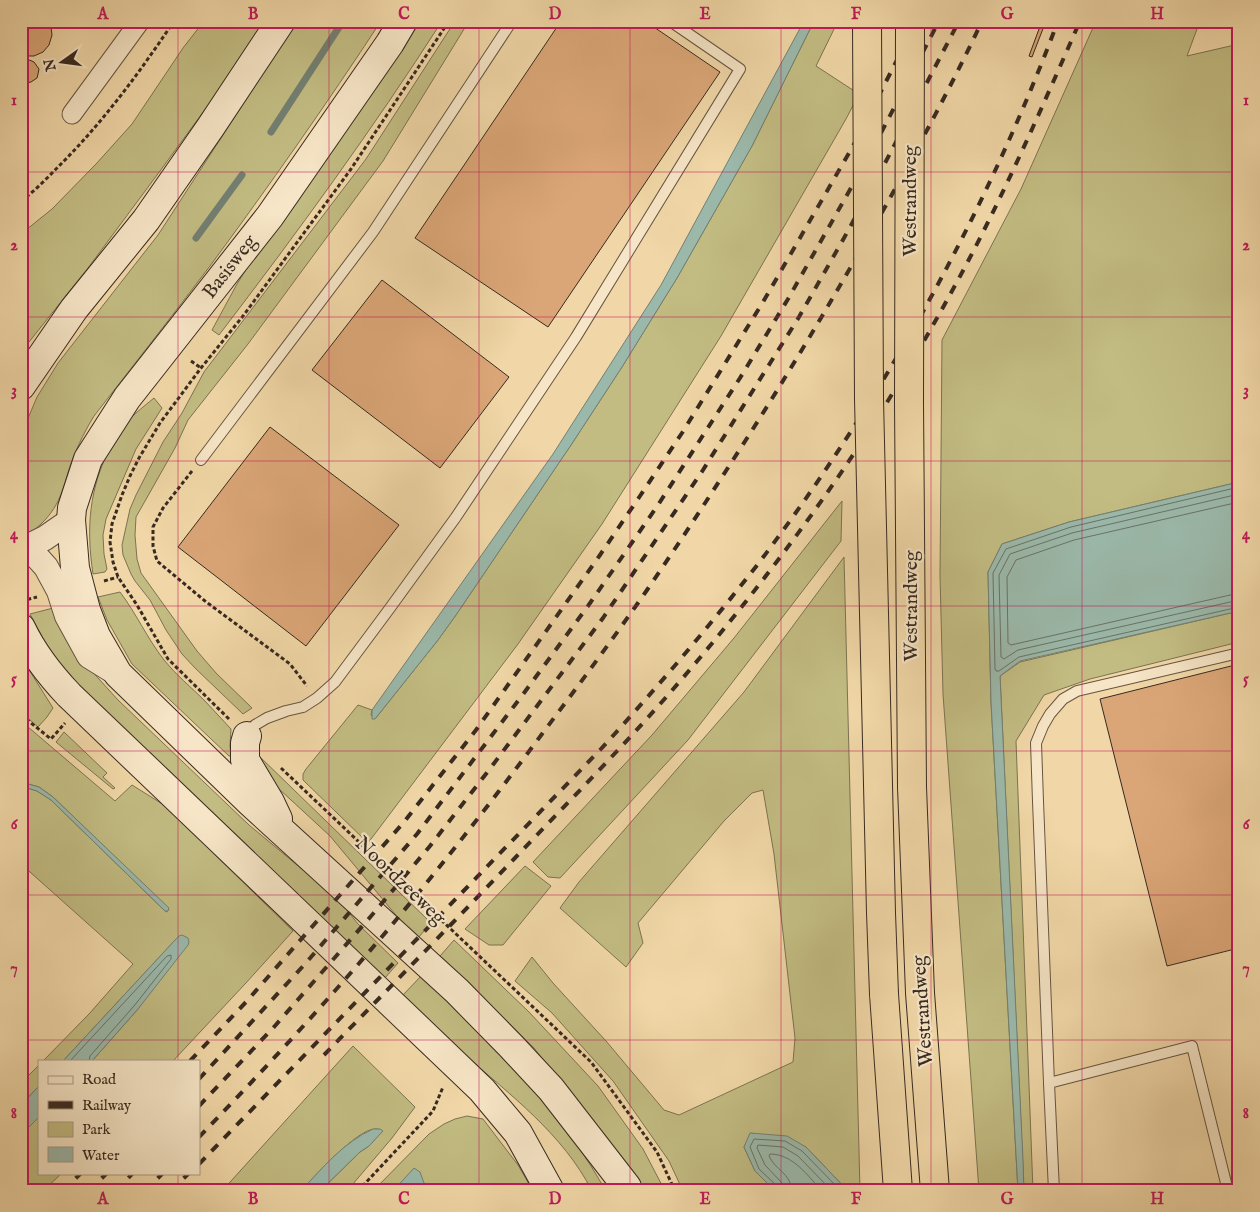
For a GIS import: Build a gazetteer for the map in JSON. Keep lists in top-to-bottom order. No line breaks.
{"streets":{"highway":["Westrandweg"],"main road":["Basisweg","Noordzeeweg"]},"crossings":[["Basisweg","Noordzeeweg"]],"legend":["Road","Railway","Park","Water"],"north":"left","grid":{"columns":["A","B","C","D","E","F","G","H"],"rows":["1","2","3","4","5","6","7","8"]}}
